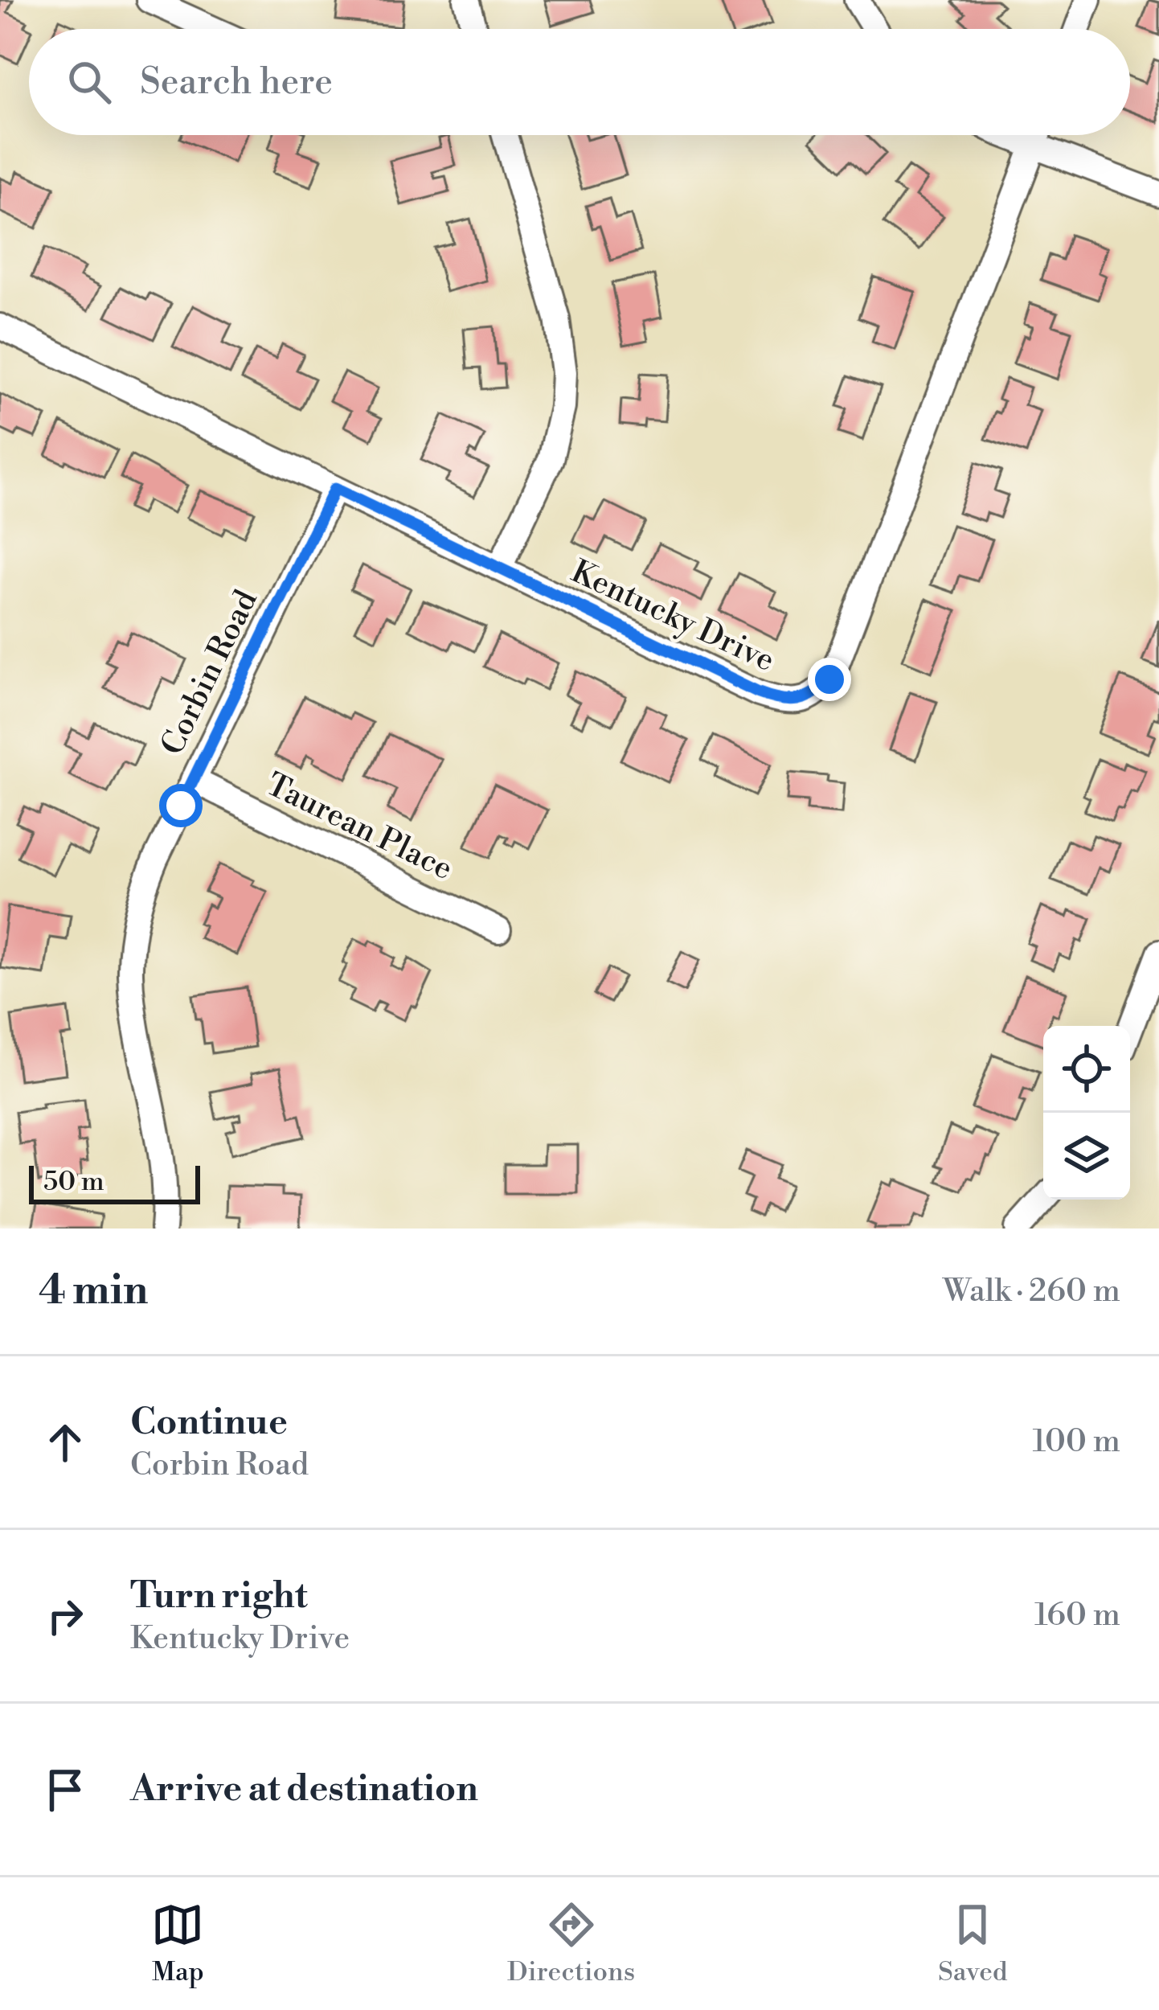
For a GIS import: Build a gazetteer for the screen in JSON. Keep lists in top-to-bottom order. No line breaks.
{"streets":{"street":["Kentucky Drive","Corbin Road","Taurean Place"]},"crossings":[["Kentucky Drive","Corbin Road"],["Corbin Road","Taurean Place"]],"scale_bar":"50 m","page":{"search":"Search here","scale":"50 m","heading":["4 min","Walk · 260 m"],"list":[["Continue","Corbin Road","100 m"],["Turn right","Kentucky Drive","160 m"],"Arrive at destination"],"nav":["Map","Directions","Saved"]}}
